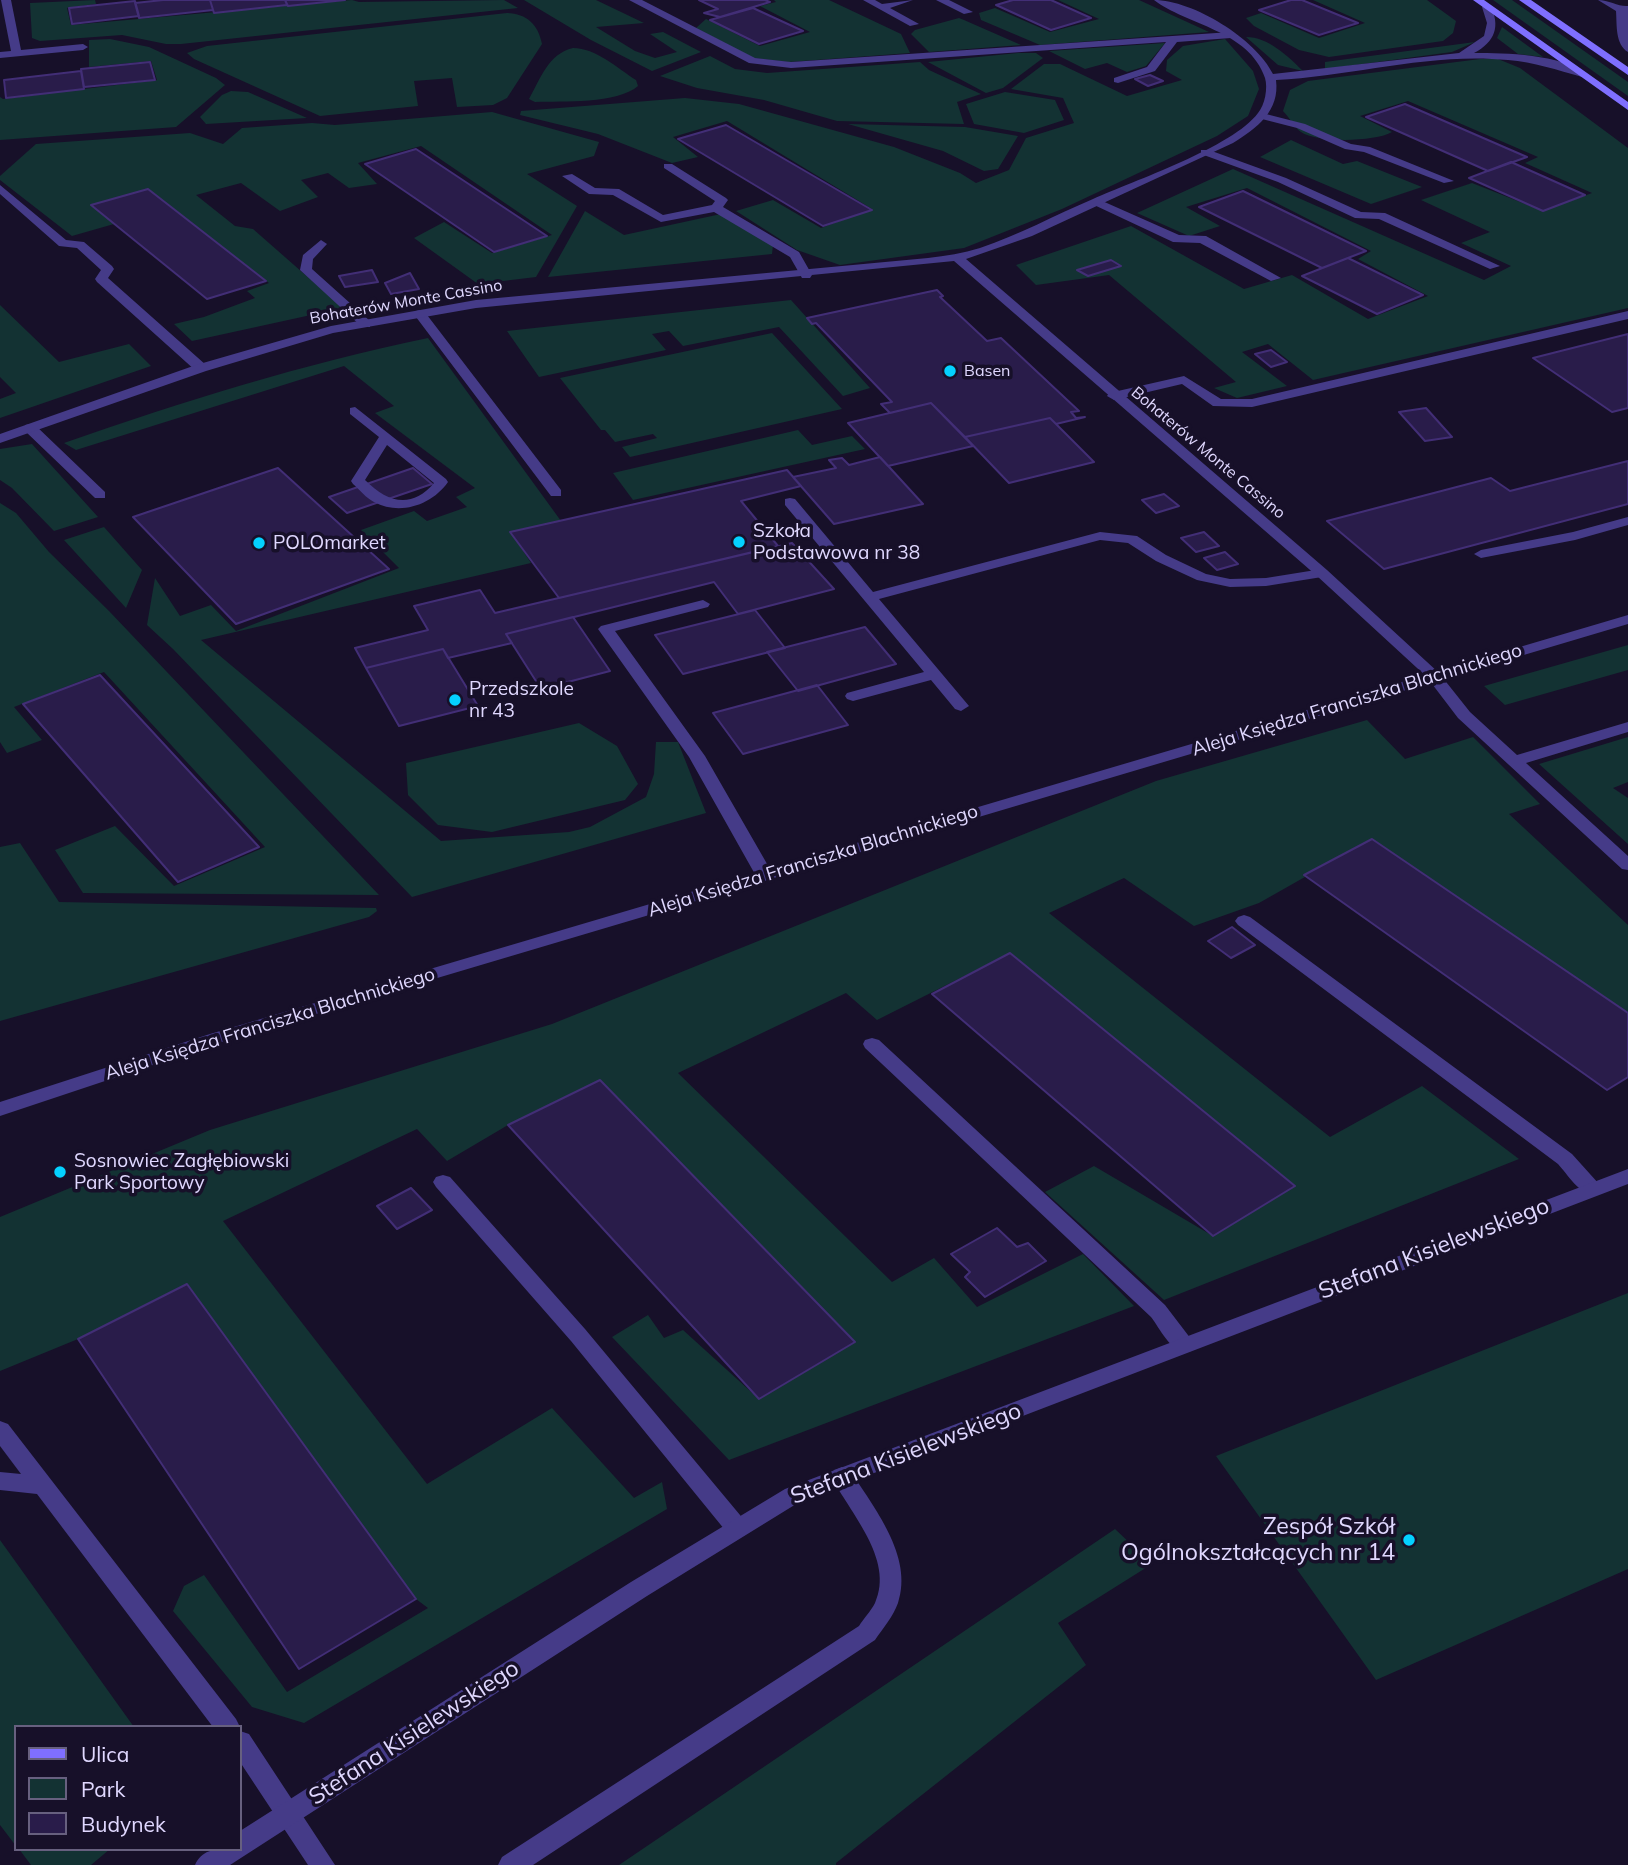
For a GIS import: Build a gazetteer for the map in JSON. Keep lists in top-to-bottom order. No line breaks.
{"streets":{"street":["Bohaterów Monte Cassino","Aleja Księdza Franciszka Blachnickiego","Stefana Kisielewskiego"]},"crossings":[["Bohaterów Monte Cassino","Aleja Księdza Franciszka Blachnickiego"]],"places":["Basen","Szkoła Podstawowa nr 38","POLOmarket","Przedszkole nr 43","Sosnowiec Zagłębiowski Park Sportowy","Zespół Szkół Ogólnokształcących nr 14"],"legend":["Ulica","Park","Budynek"]}
